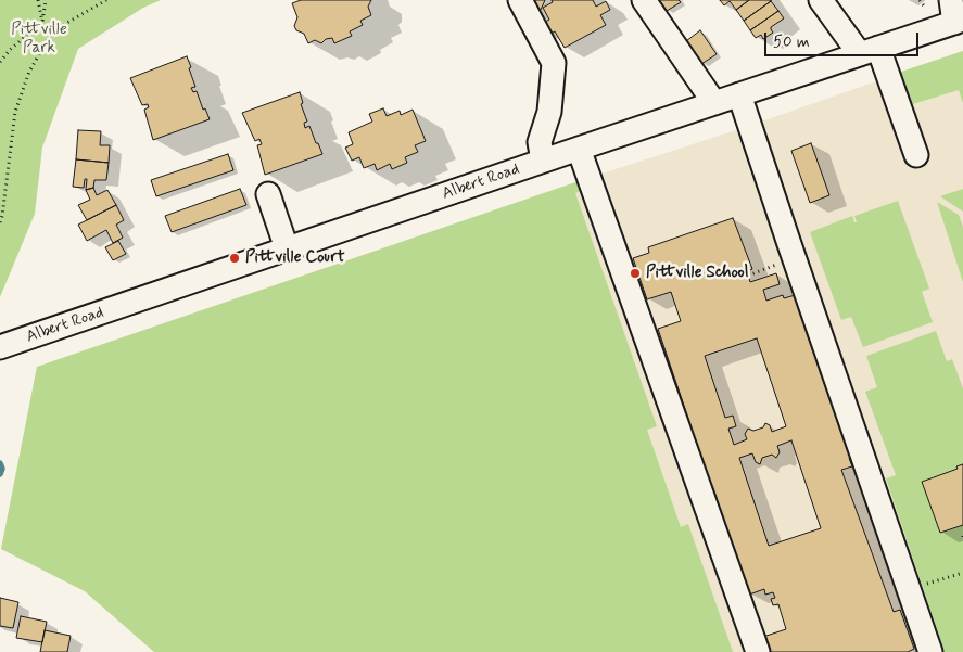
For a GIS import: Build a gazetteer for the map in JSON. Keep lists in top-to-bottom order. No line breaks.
{"streets":{"street":["Albert Road"]},"parks":["Pittville Park"],"places":["Pittville Court","Pittville School"],"scale_bar":"50 m"}
